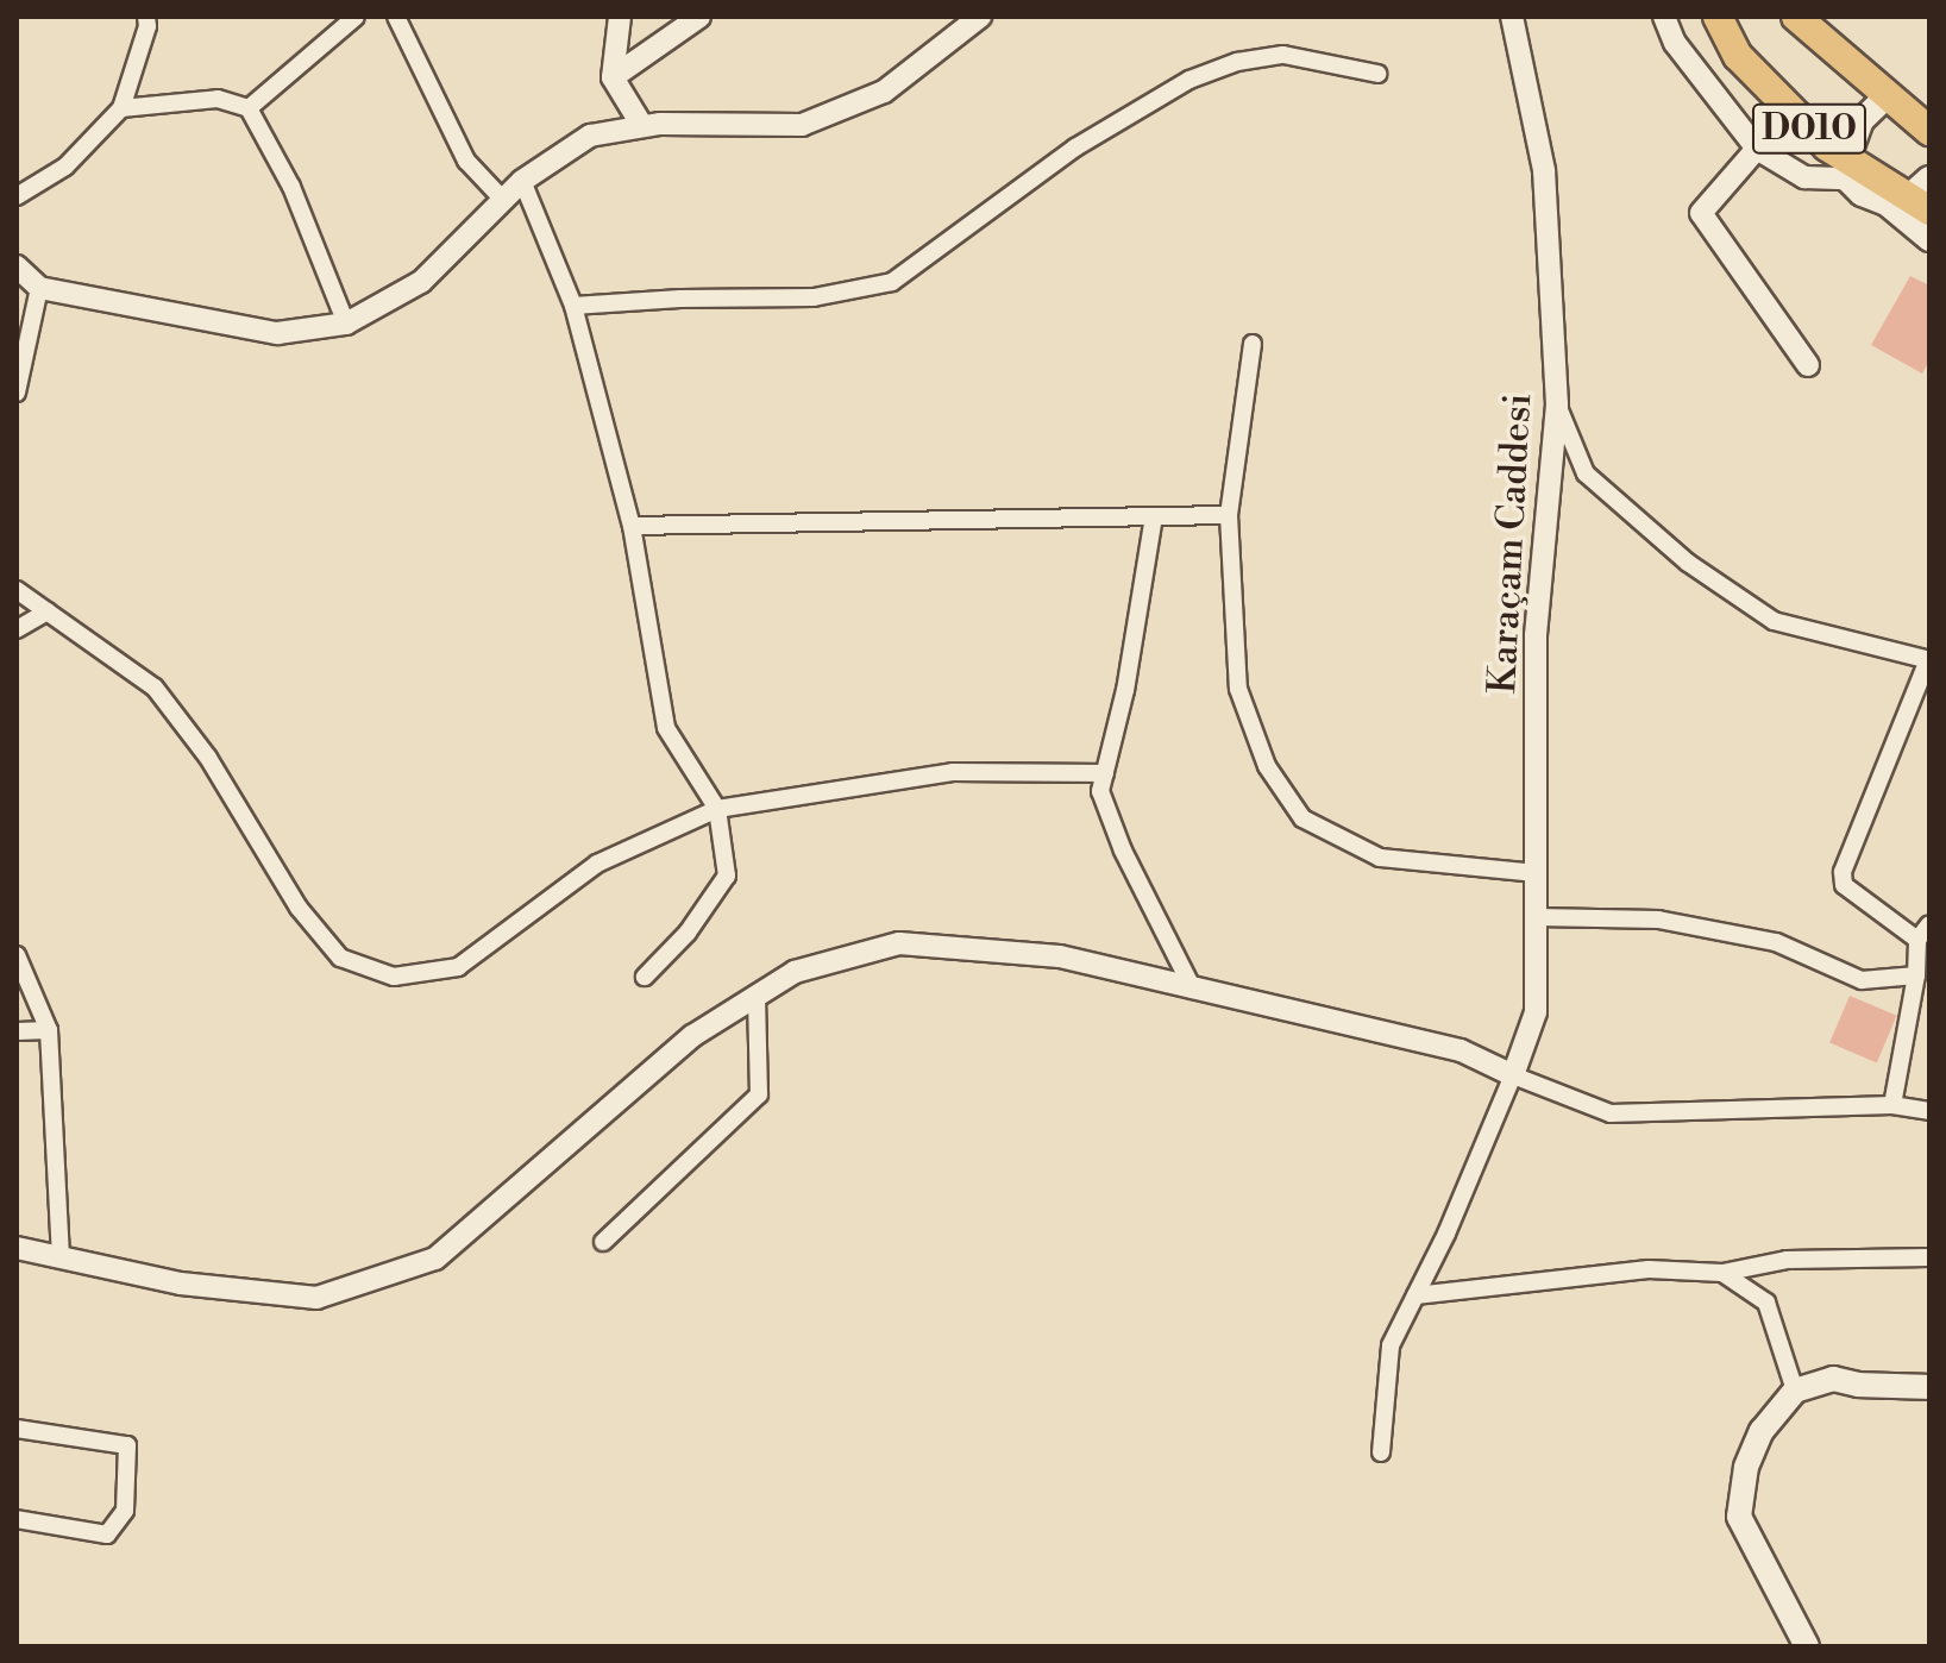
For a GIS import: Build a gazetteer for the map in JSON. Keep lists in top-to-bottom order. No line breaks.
{"streets":{"highway":["D010"],"street":["Karaçam Caddesi"]}}
